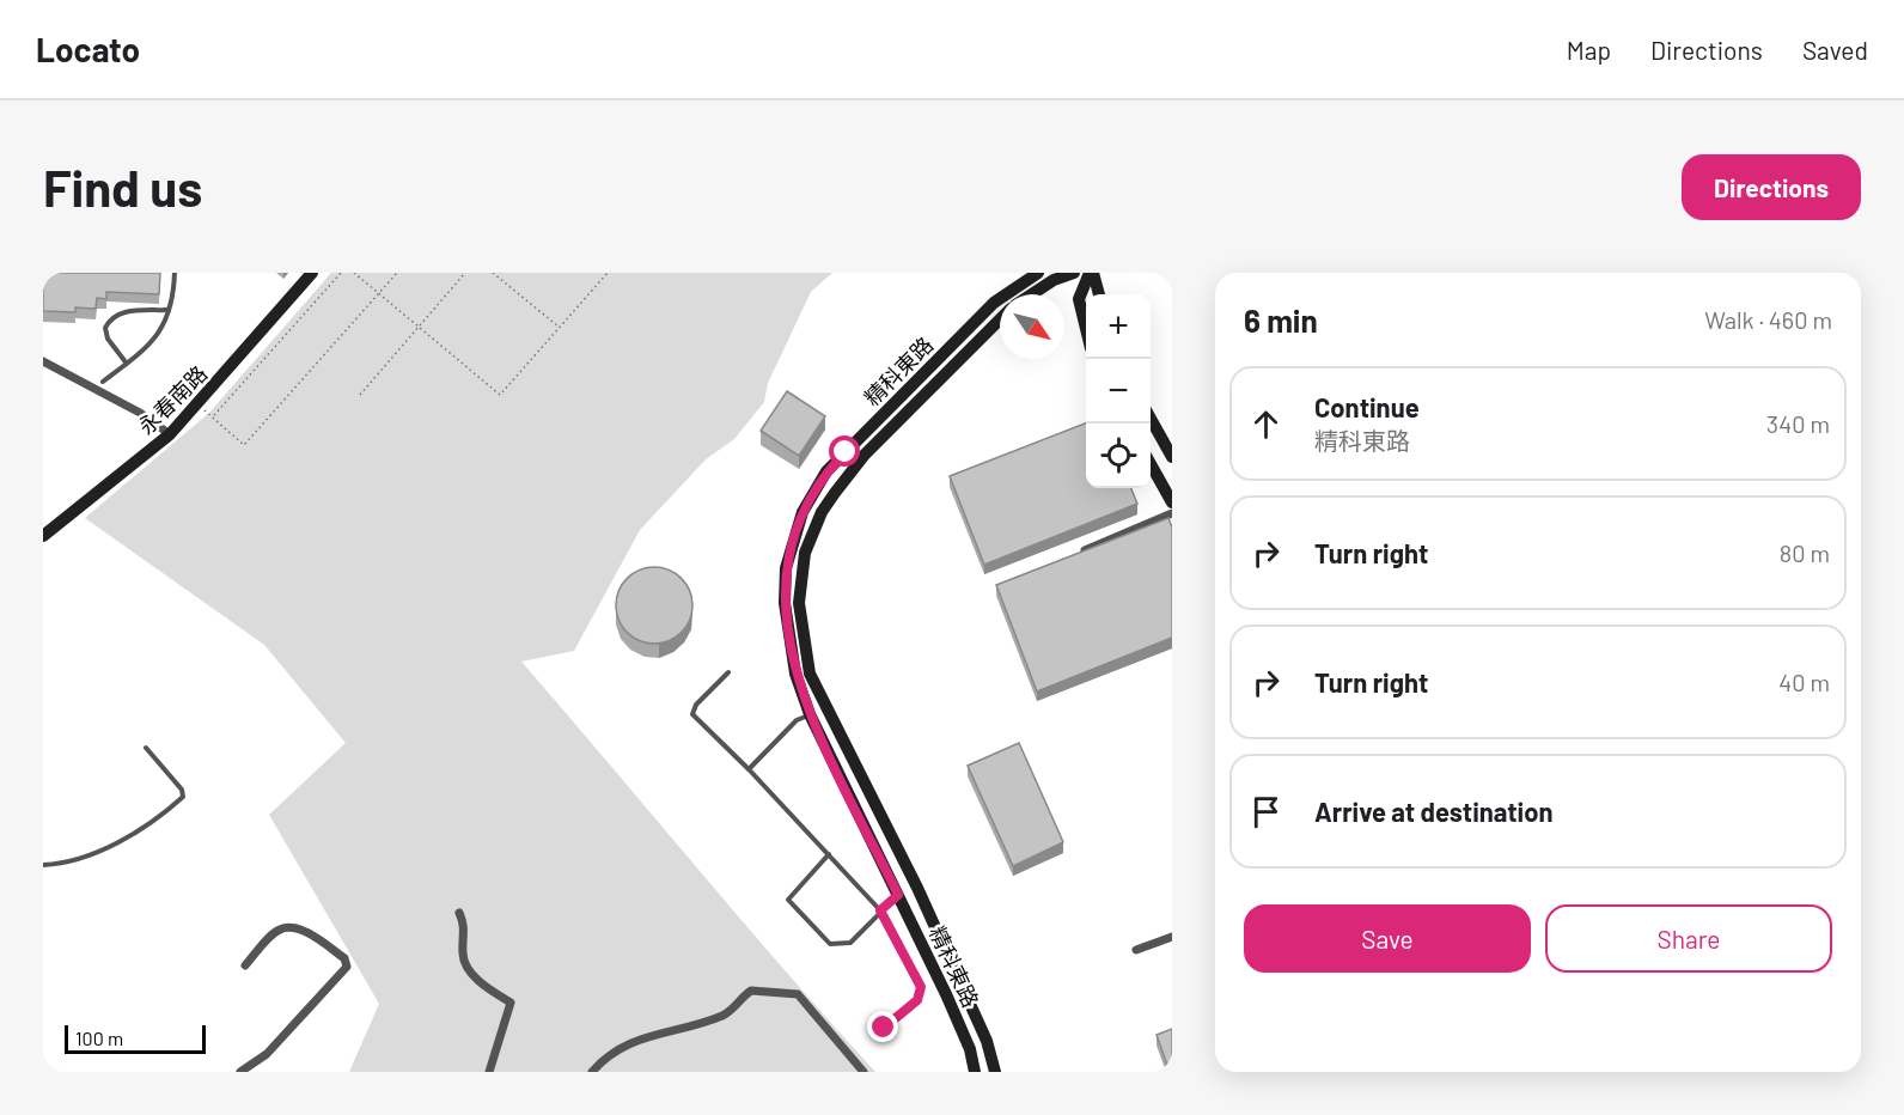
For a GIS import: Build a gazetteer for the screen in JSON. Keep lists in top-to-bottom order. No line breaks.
{"streets":{"street":["精科東路","永春南路"]},"scale_bar":"100 m","north":"bottom right","page":{"header":"Locato","nav":["Map","Directions","Saved"],"buttons":["Directions",["Save","Share"]],"title":"Find us","heading":["6 min","Walk · 460 m"],"map_buttons":["+","−"],"list":[["Continue","精科東路","340 m"],["Turn right","80 m"],["Turn right","40 m"],"Arrive at destination"],"scale":"100 m"}}
